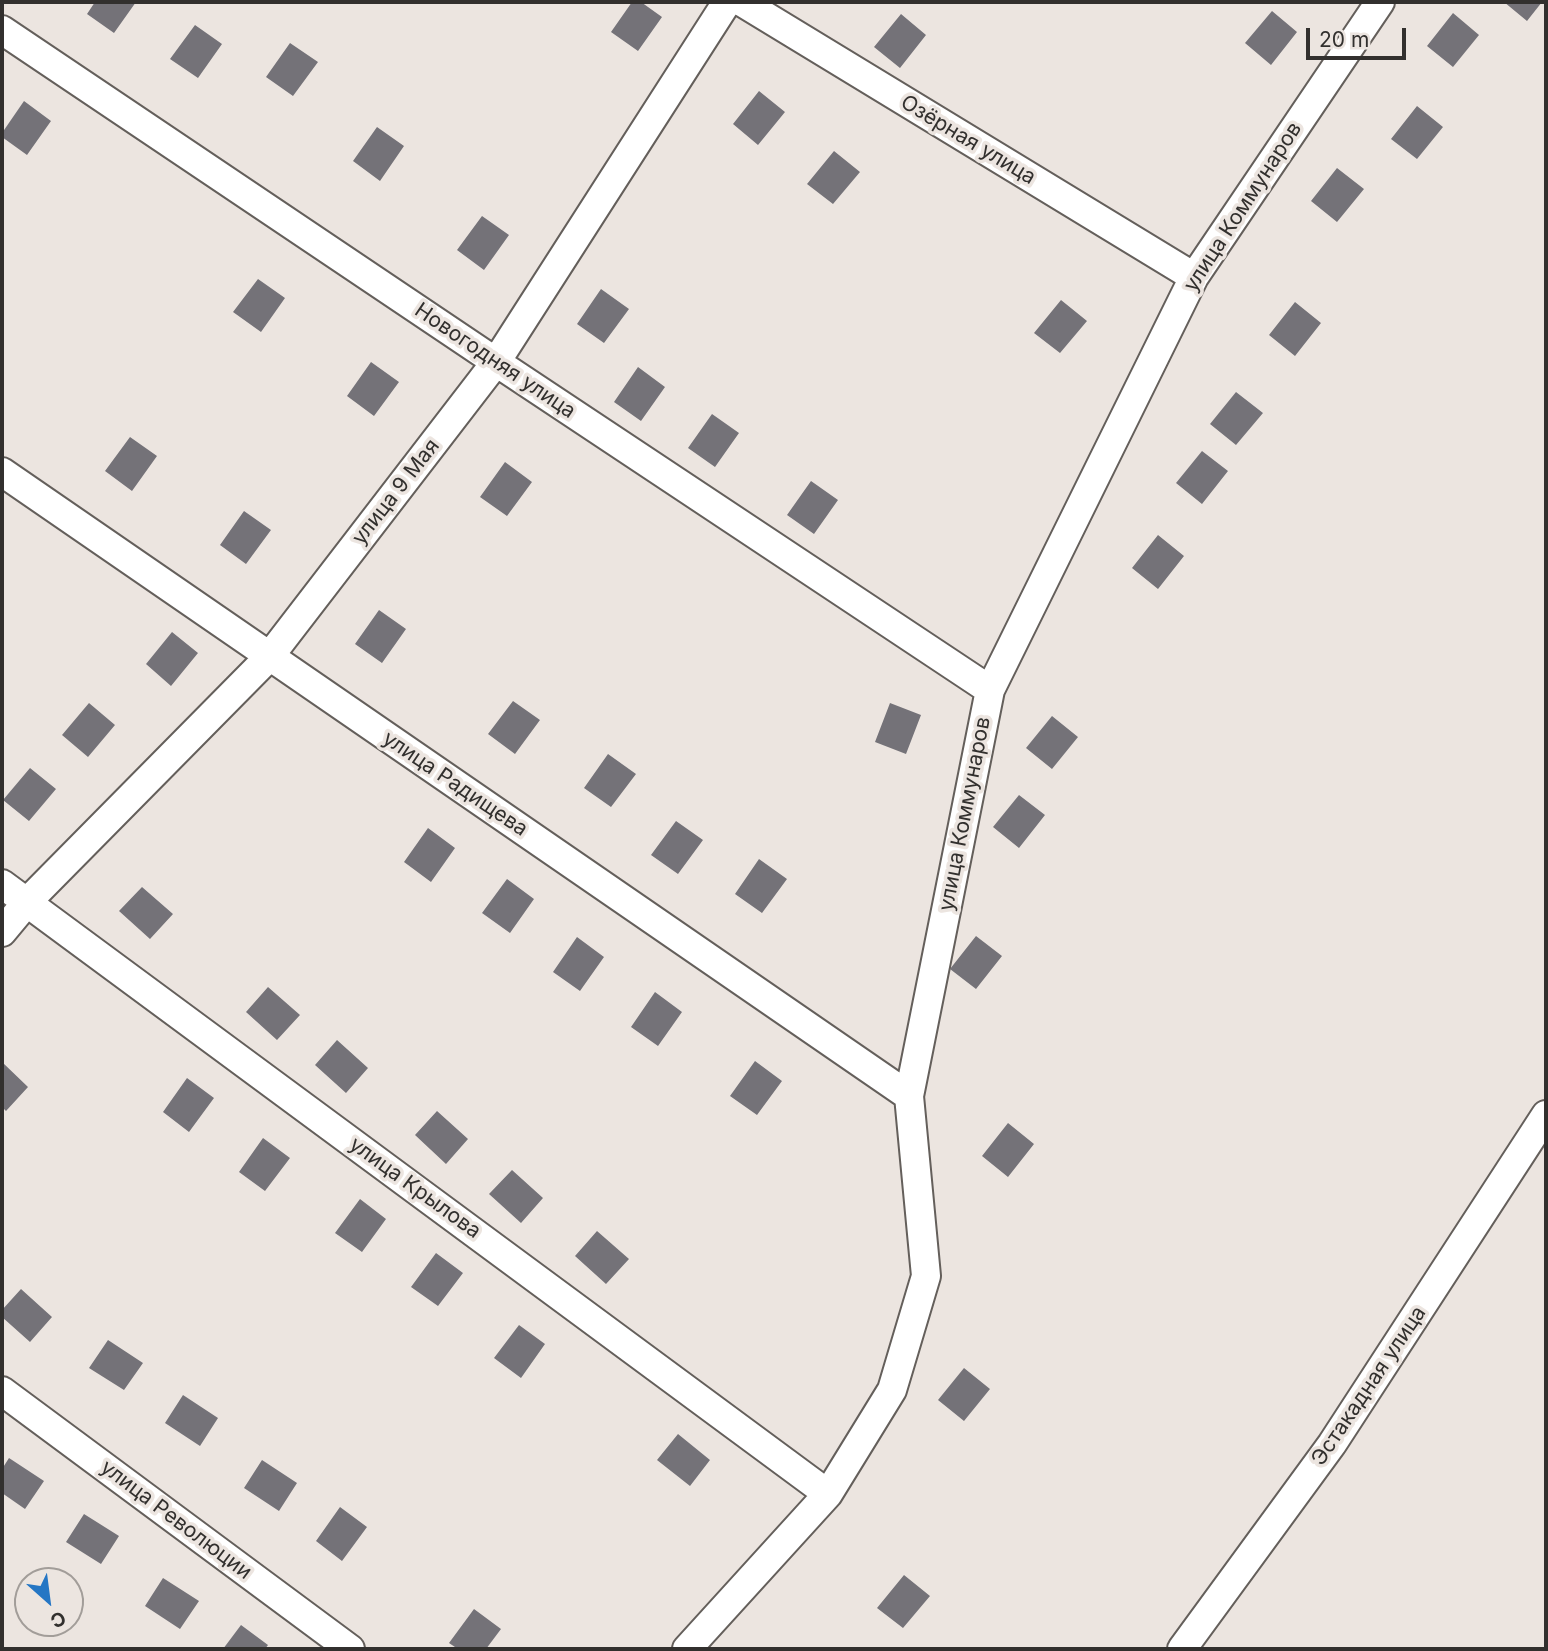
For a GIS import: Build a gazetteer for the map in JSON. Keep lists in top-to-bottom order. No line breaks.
{"streets":{"street":["Озёрная улица","улица Коммунаров","Новогодняя улица","улица 9 Мая","улица Радищева","улица Крылова","Эстакадная улица","улица Революции"]},"crossings":[["Озёрная улица","улица Коммунаров"],["улица Коммунаров","Новогодняя улица"],["улица Коммунаров","улица Радищева"],["улица Коммунаров","улица Крылова"],["Новогодняя улица","улица 9 Мая"],["улица 9 Мая","улица Радищева"],["улица 9 Мая","улица Крылова"]],"scale_bar":"20 m","north":"bottom right"}
